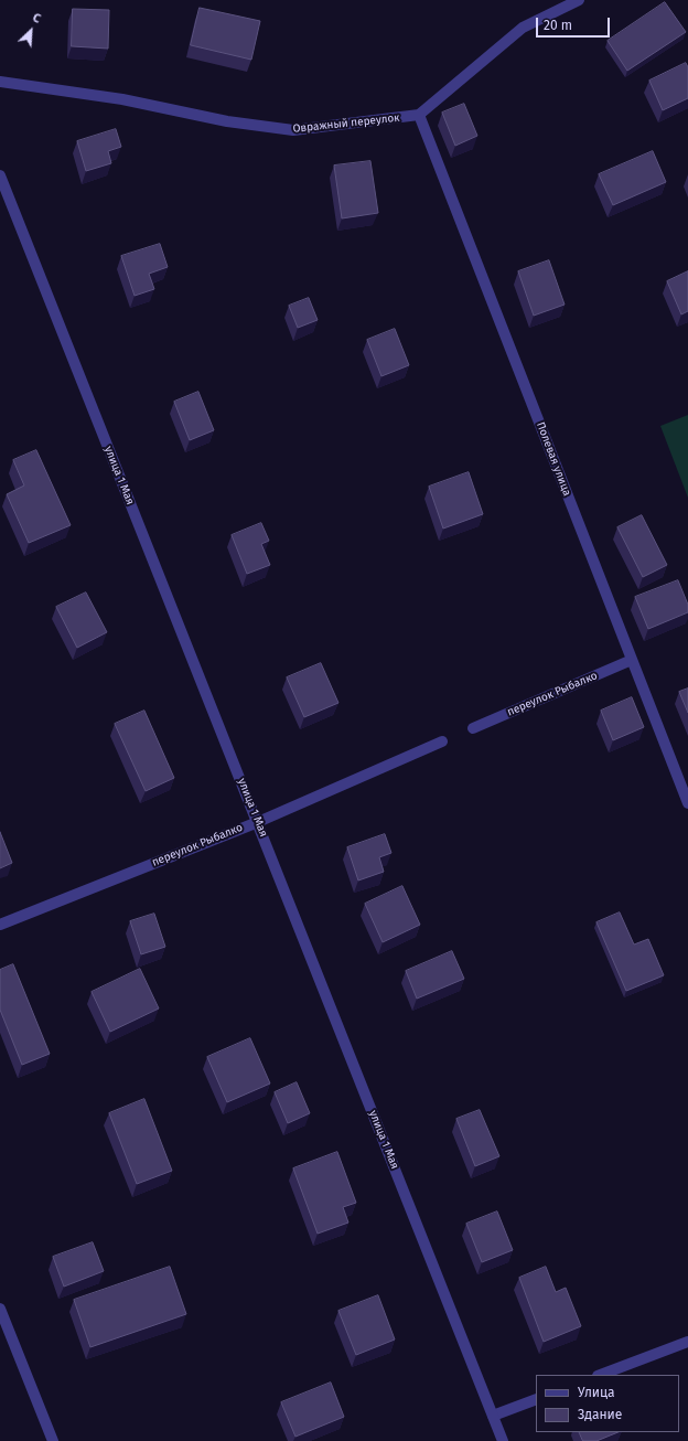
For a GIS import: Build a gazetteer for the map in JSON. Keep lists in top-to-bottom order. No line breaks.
{"streets":{"street":["Овражный переулок","Полевая улица","улица 1 Мая","переулок Рыбалко"]},"crossings":[["Овражный переулок","Полевая улица"],["Полевая улица","переулок Рыбалко"],["улица 1 Мая","переулок Рыбалко"]],"legend":["Улица","Здание"],"scale_bar":"20 m","north":"top right"}
